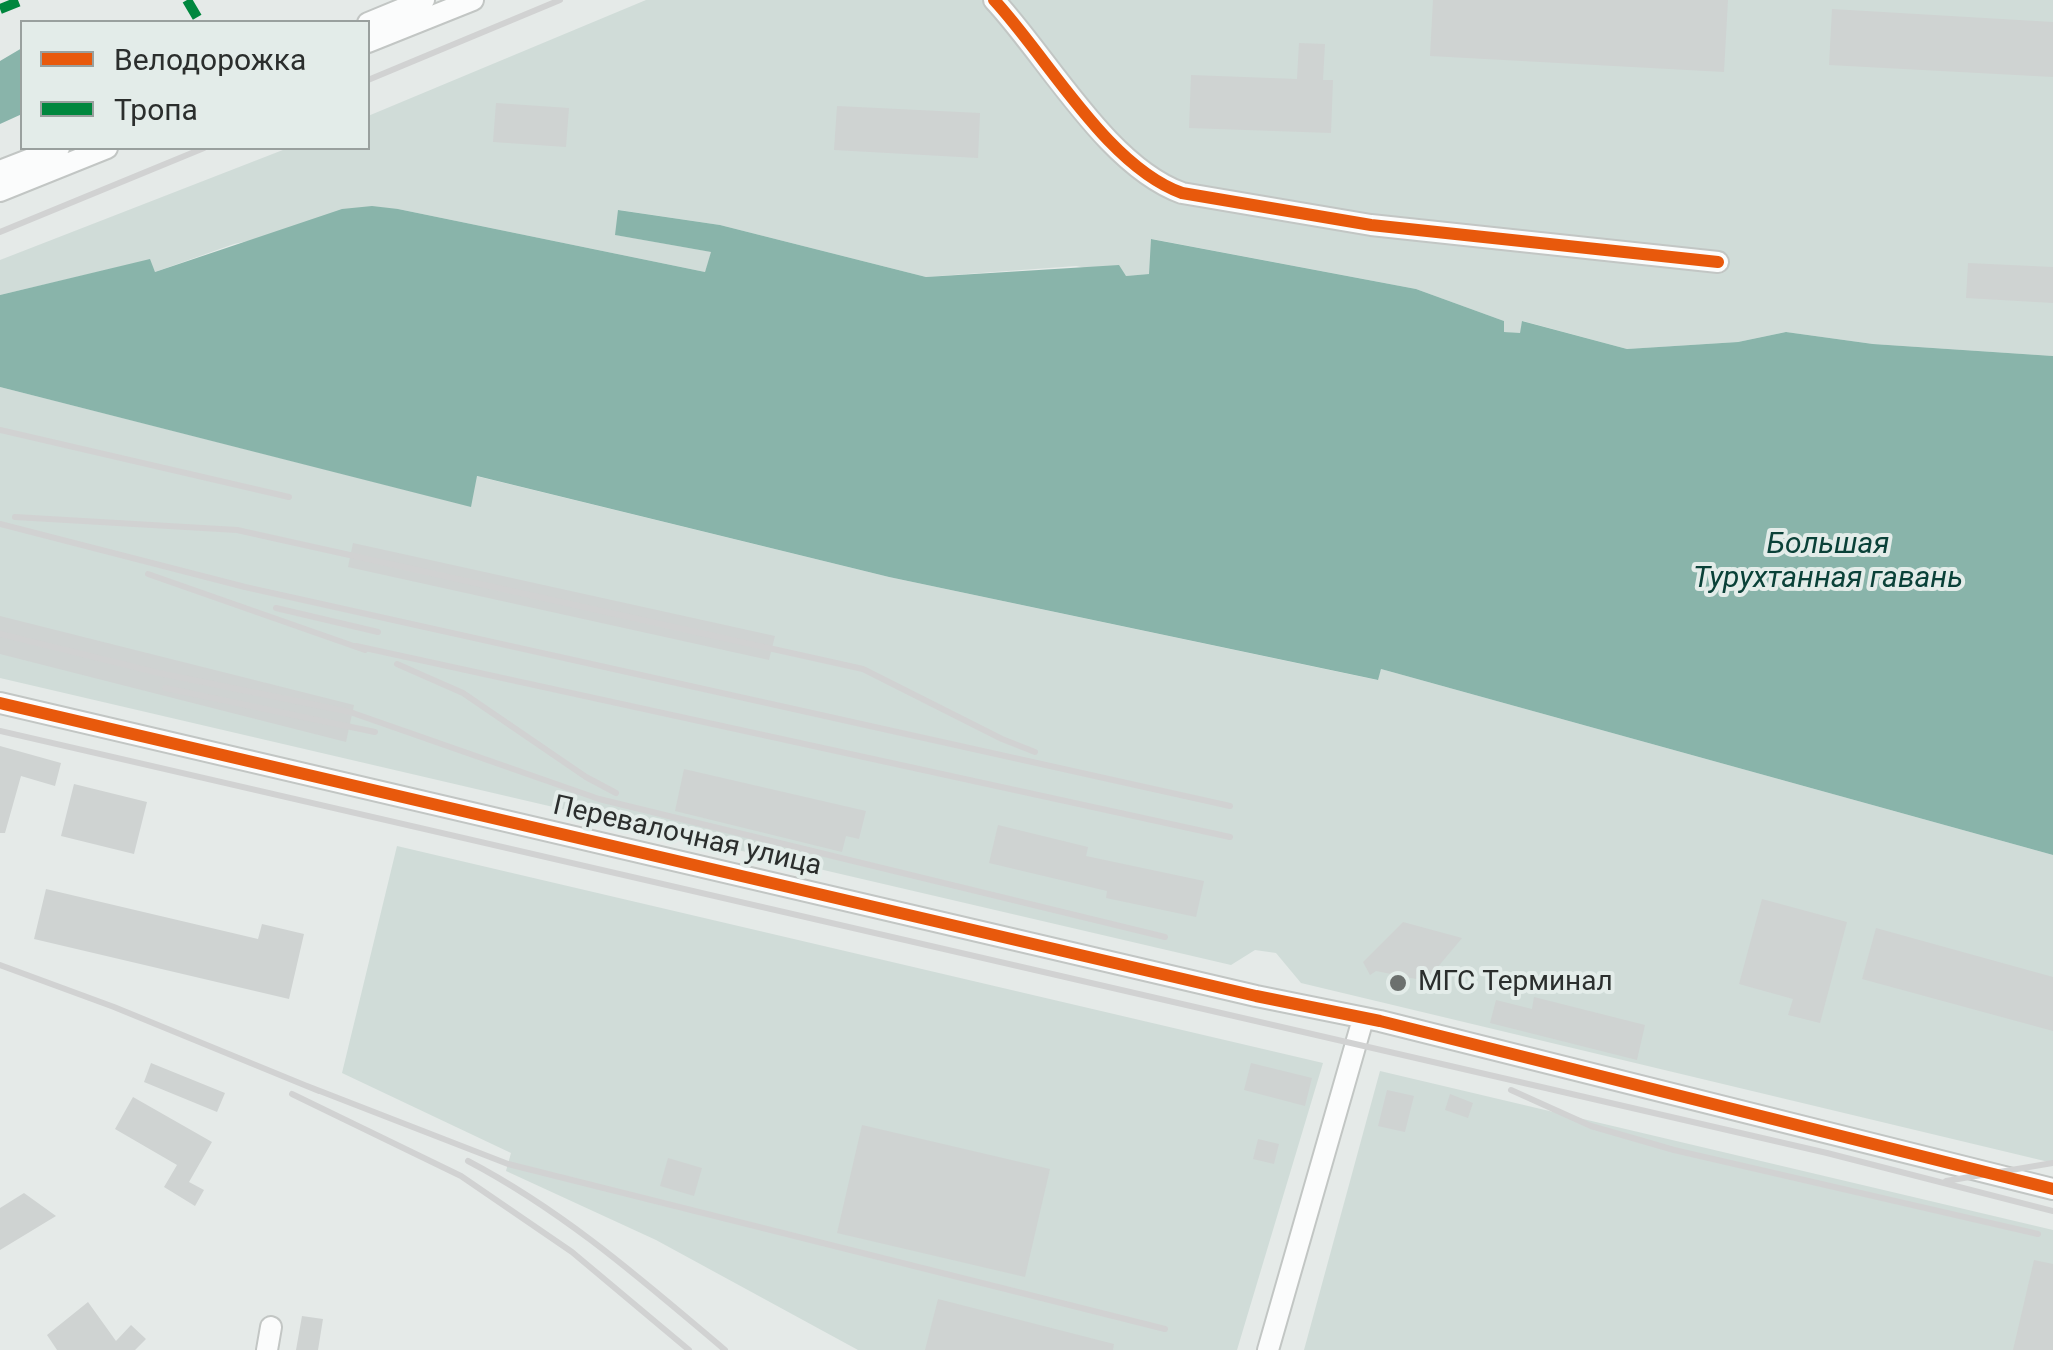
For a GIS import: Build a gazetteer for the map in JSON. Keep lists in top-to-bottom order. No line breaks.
{"streets":{"street":["Перевалочная улица"]},"water":["Большая Турухтанная гавань"],"places":["МГС Терминал"],"legend":["Велодорожка","Тропа"]}
